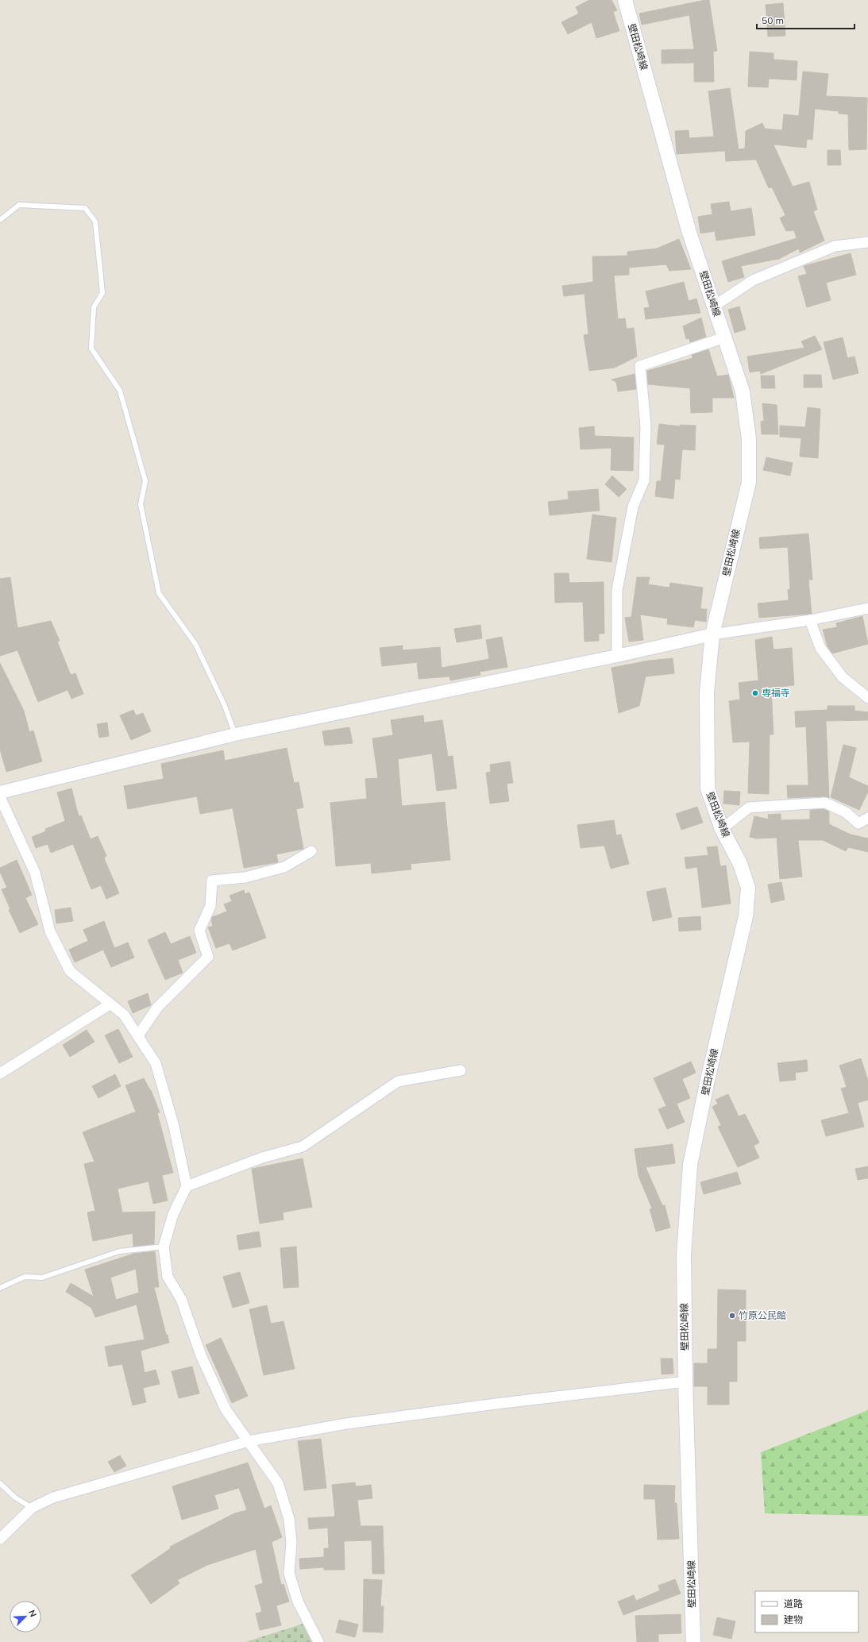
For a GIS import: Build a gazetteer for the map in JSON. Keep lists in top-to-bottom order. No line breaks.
{"streets":{"main road":["壁田松崎線"]},"places":["専福寺","竹原公民館"],"legend":["道路","建物"],"scale_bar":"50 m","north":"top right"}
